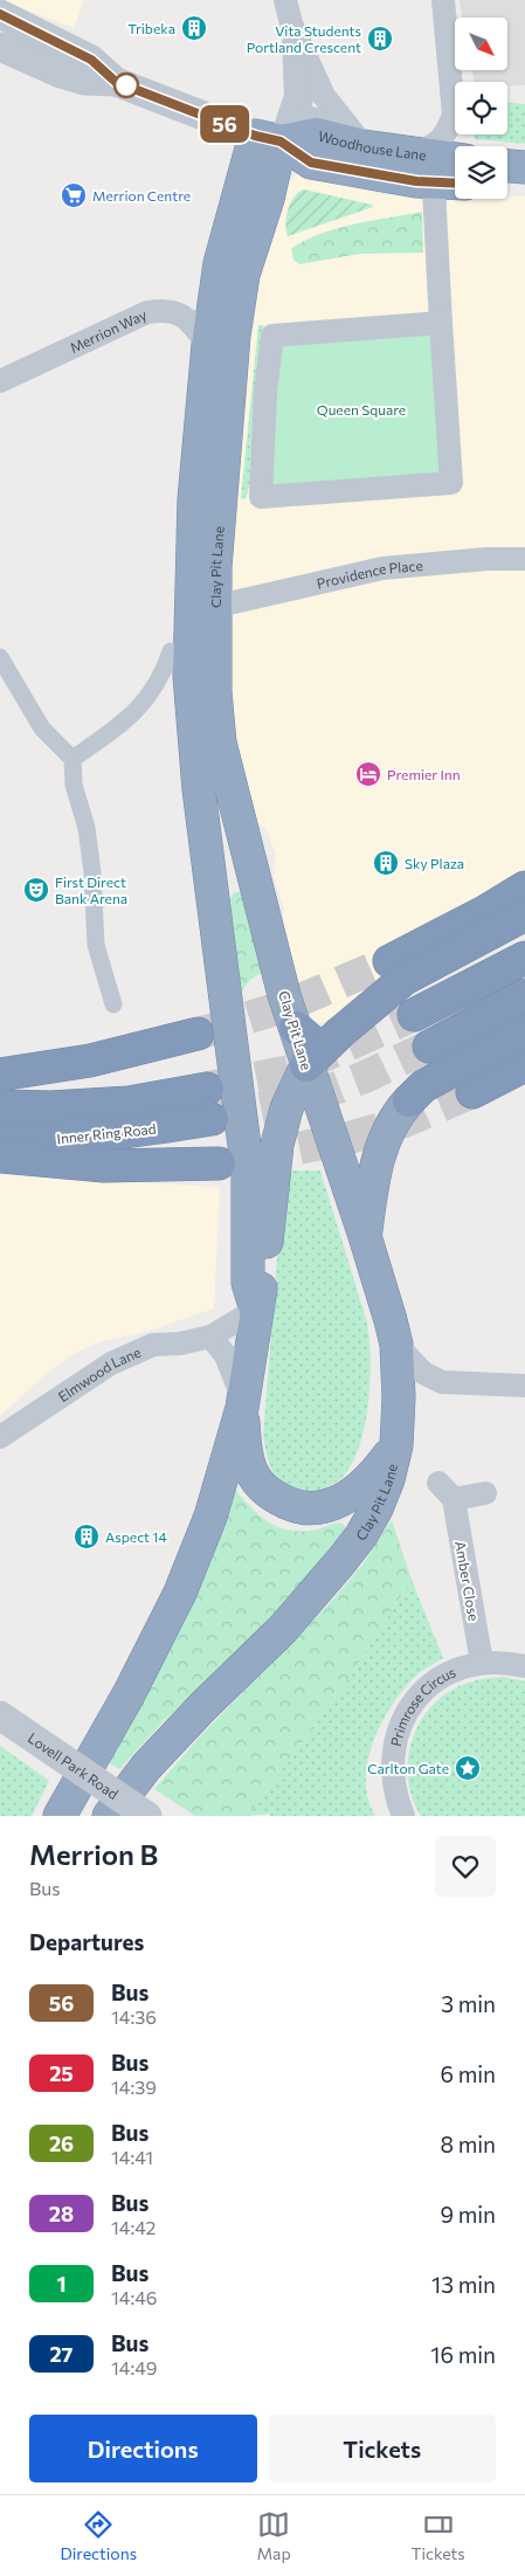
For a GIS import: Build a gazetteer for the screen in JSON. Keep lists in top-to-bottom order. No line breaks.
{"streets":{"highway":["Woodhouse Lane","Clay Pit Lane","Inner Ring Road"],"street":["Merrion Way","Providence Place","Elmwood Lane","Amber Close","Primrose Circus","Lovell Park Road"]},"crossings":[["Woodhouse Lane","Clay Pit Lane"],["Merrion Way","Clay Pit Lane"],["Clay Pit Lane","Providence Place"],["Clay Pit Lane","Elmwood Lane"],["Amber Close","Primrose Circus"]],"parks":["Queen Square"],"places":{"building":["Tribeka","Vita Students Portland Crescent","Sky Plaza","Aspect 14"],"supermarket":["Merrion Centre"],"hotel":["Premier Inn"],"theatre":["First Direct Bank Arena"],"place":["Carlton Gate"]},"lines":["bus line 56"],"north":"bottom right","page":{"on_map":"56","heading":[["Merrion B","Bus"],"Departures"],"list":[{"mark":"56","name":"Bus","note":"14:36","value":"3 min"},{"mark":"25","name":"Bus","note":"14:39","value":"6 min"},{"mark":"26","name":"Bus","note":"14:41","value":"8 min"},{"mark":"28","name":"Bus","note":"14:42","value":"9 min"},{"mark":"1","name":"Bus","note":"14:46","value":"13 min"},{"mark":"27","name":"Bus","note":"14:49","value":"16 min"}],"buttons":["Directions","Tickets"],"tabs":["Directions","Map","Tickets"]}}
